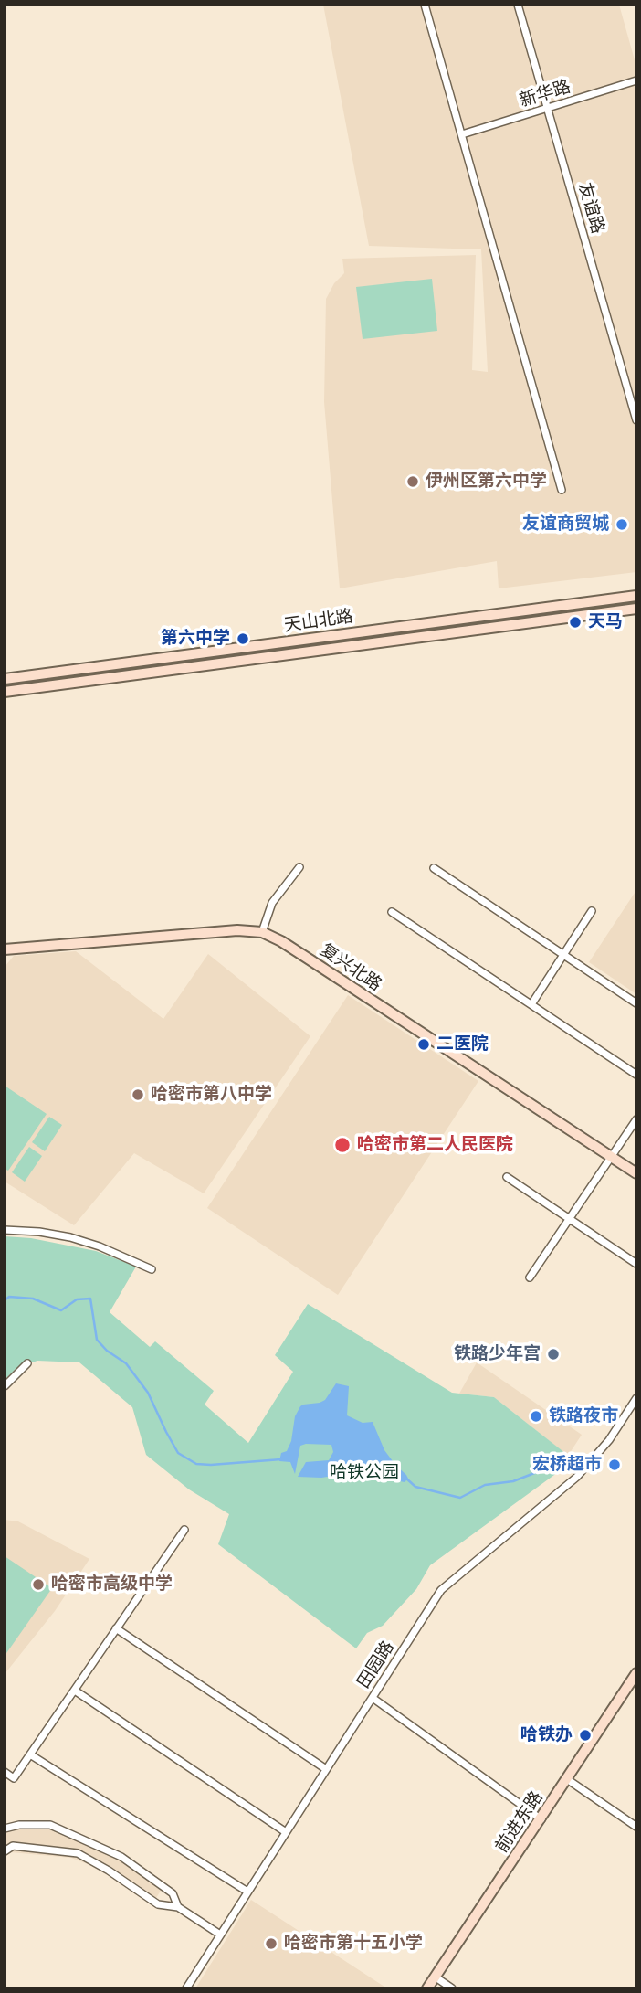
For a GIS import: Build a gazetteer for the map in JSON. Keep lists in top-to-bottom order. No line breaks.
{"streets":{"main road":["天山北路","复兴北路","前进东路"],"street":["新华路","友谊路","田园路"]},"crossings":[["新华路","友谊路"]],"parks":["哈铁公园"],"places":["伊州区第六中学","友谊商贸城","天马","第六中学","二医院","哈密市第八中学","哈密市第二人民医院","铁路少年宫","铁路夜市","宏桥超市","哈密市高级中学","哈铁办","哈密市第十五小学"]}
